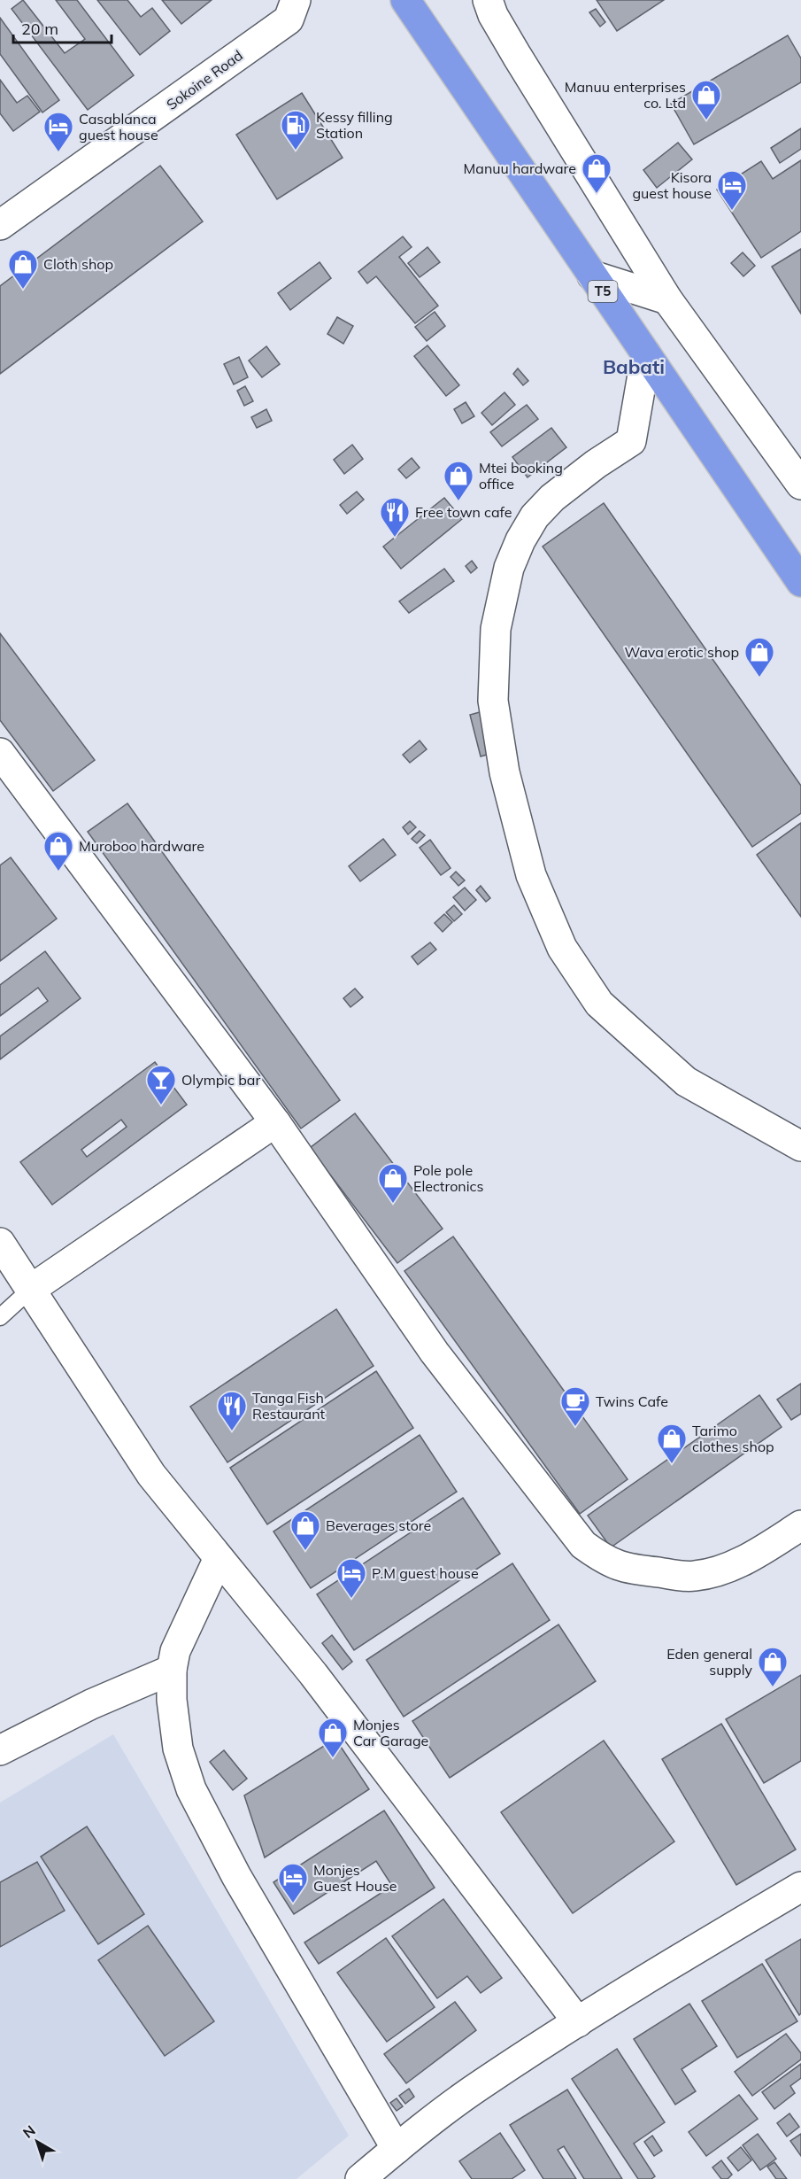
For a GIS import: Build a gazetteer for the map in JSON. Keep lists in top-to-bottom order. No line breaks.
{"streets":{"highway":["T5"],"street":["Sokoine Road"]},"districts":["Babati"],"places":{"shop":["Manuu enterprises co. Ltd","Manuu hardware","Cloth shop","Mtei booking office","Wava erotic shop","Muroboo hardware","Pole pole Electronics","Tarimo clothes shop","Beverages store","Eden general supply","Monjes Car Garage"],"fuel station":["Kessy filling Station"],"hotel":["Casablanca guest house","Kisora guest house","P.M guest house","Monjes Guest House"],"restaurant":["Free town cafe","Tanga Fish Restaurant"],"bar":["Olympic bar"],"cafe":["Twins Cafe"]},"scale_bar":"20 m","north":"top left"}
